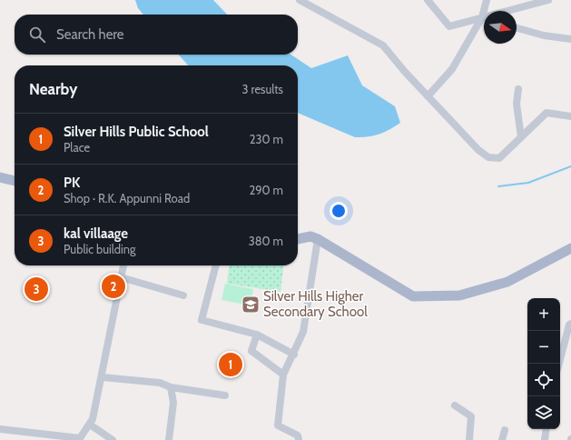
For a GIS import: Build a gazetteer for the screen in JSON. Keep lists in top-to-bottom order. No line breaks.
{"places":{"school or university":["Silver Hills Higher Secondary School"]},"north":"right","page":{"search":"Search here","heading":["Nearby","3 results"],"list":[{"mark":"1","name":"Silver Hills Public School","note":"Place","value":"230 m"},{"mark":"2","name":"PK","note":"Shop · R.K. Appunni Road","value":"290 m"},{"mark":"3","name":"kal villaage","note":"Public building","value":"380 m"}],"pins":["2","3","1"],"map_buttons":["+","−"]}}
